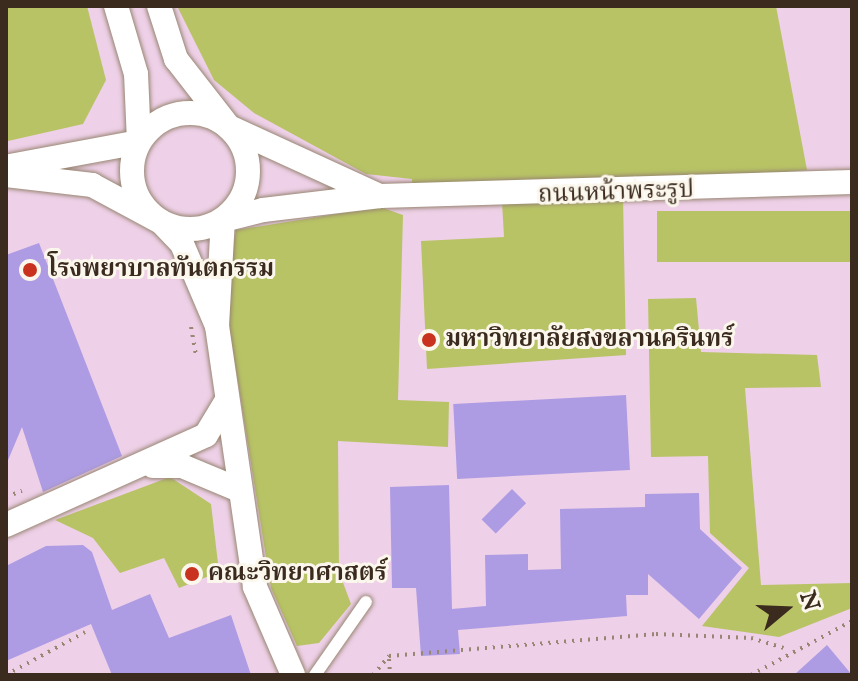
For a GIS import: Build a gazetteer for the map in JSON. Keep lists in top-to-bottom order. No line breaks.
{"streets":{"street":["ถนนหน้าพระรูป"]},"places":["โรงพยาบาลทันตกรรม","มหาวิทยาลัยสงขลานครินทร์","คณะวิทยาศาสตร์"],"north":"right"}
